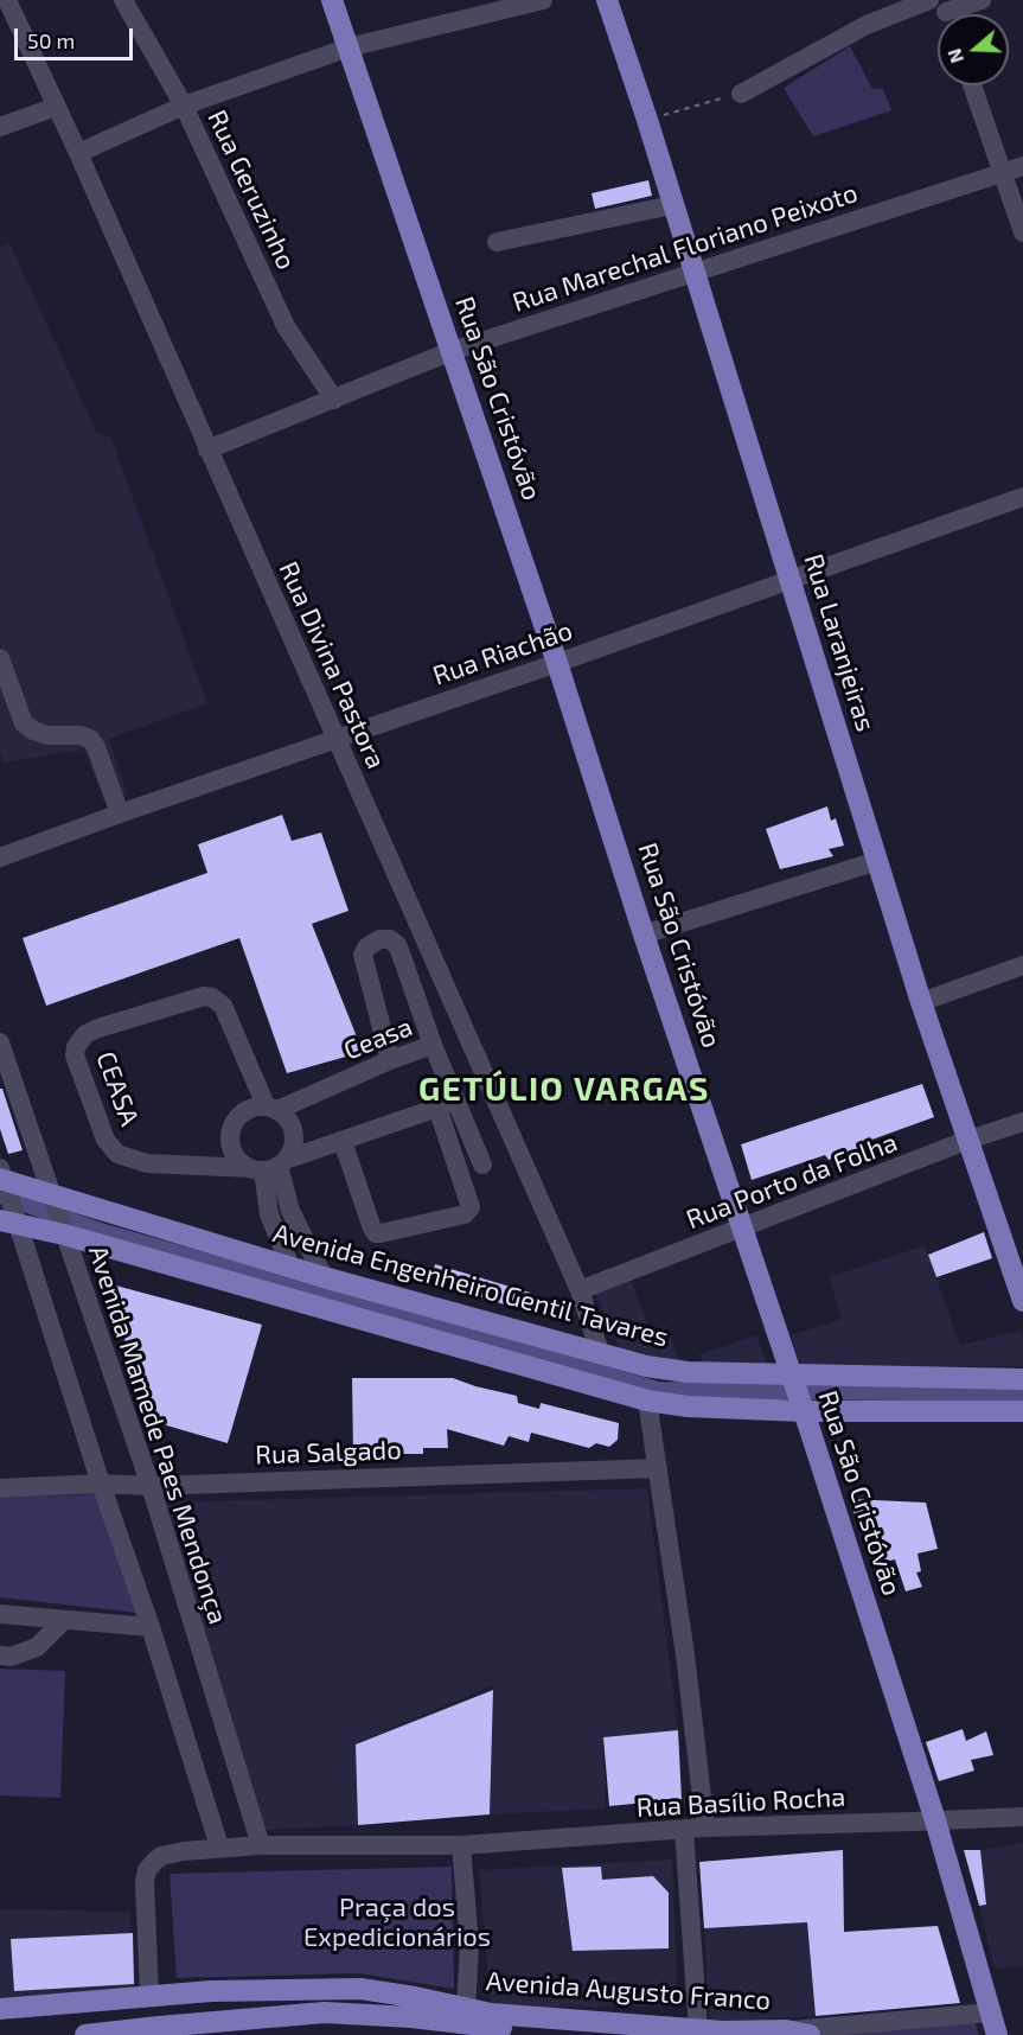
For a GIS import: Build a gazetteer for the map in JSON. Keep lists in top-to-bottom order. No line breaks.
{"streets":{"main road":["Rua São Cristóvão","Rua Laranjeiras","Avenida Engenheiro Gentil Tavares","Avenida Augusto Franco"],"street":["Rua Geruzinho","Rua Marechal Floriano Peixoto","Rua Riachão","Rua Divina Pastora","Ceasa","CEASA","Rua Porto da Folha","Avenida Mamede Paes Mendonça","Rua Salgado","Rua Basílio Rocha"]},"crossings":[["Rua Geruzinho","Rua Marechal Floriano Peixoto"],["Rua Marechal Floriano Peixoto","Rua São Cristóvão"],["Rua Marechal Floriano Peixoto","Rua Laranjeiras"],["Rua Marechal Floriano Peixoto","Rua Divina Pastora"],["Rua São Cristóvão","Rua Riachão"],["Rua São Cristóvão","Rua Porto da Folha"],["Rua São Cristóvão","Avenida Engenheiro Gentil Tavares"],["Rua São Cristóvão","Rua Basílio Rocha"],["Rua São Cristóvão","Avenida Augusto Franco"],["Rua Laranjeiras","Rua Riachão"],["Rua Laranjeiras","Rua Porto da Folha"],["Rua Riachão","Rua Divina Pastora"],["Rua Divina Pastora","Rua Porto da Folha"],["Rua Divina Pastora","Avenida Engenheiro Gentil Tavares"],["Ceasa","CEASA"],["Ceasa","Avenida Engenheiro Gentil Tavares"],["Avenida Engenheiro Gentil Tavares","Avenida Mamede Paes Mendonça"],["Avenida Mamede Paes Mendonça","Rua Salgado"]],"districts":["GETÚLIO VARGAS"],"parks":["Praça dos Expedicionários"],"scale_bar":"50 m","north":"left"}
